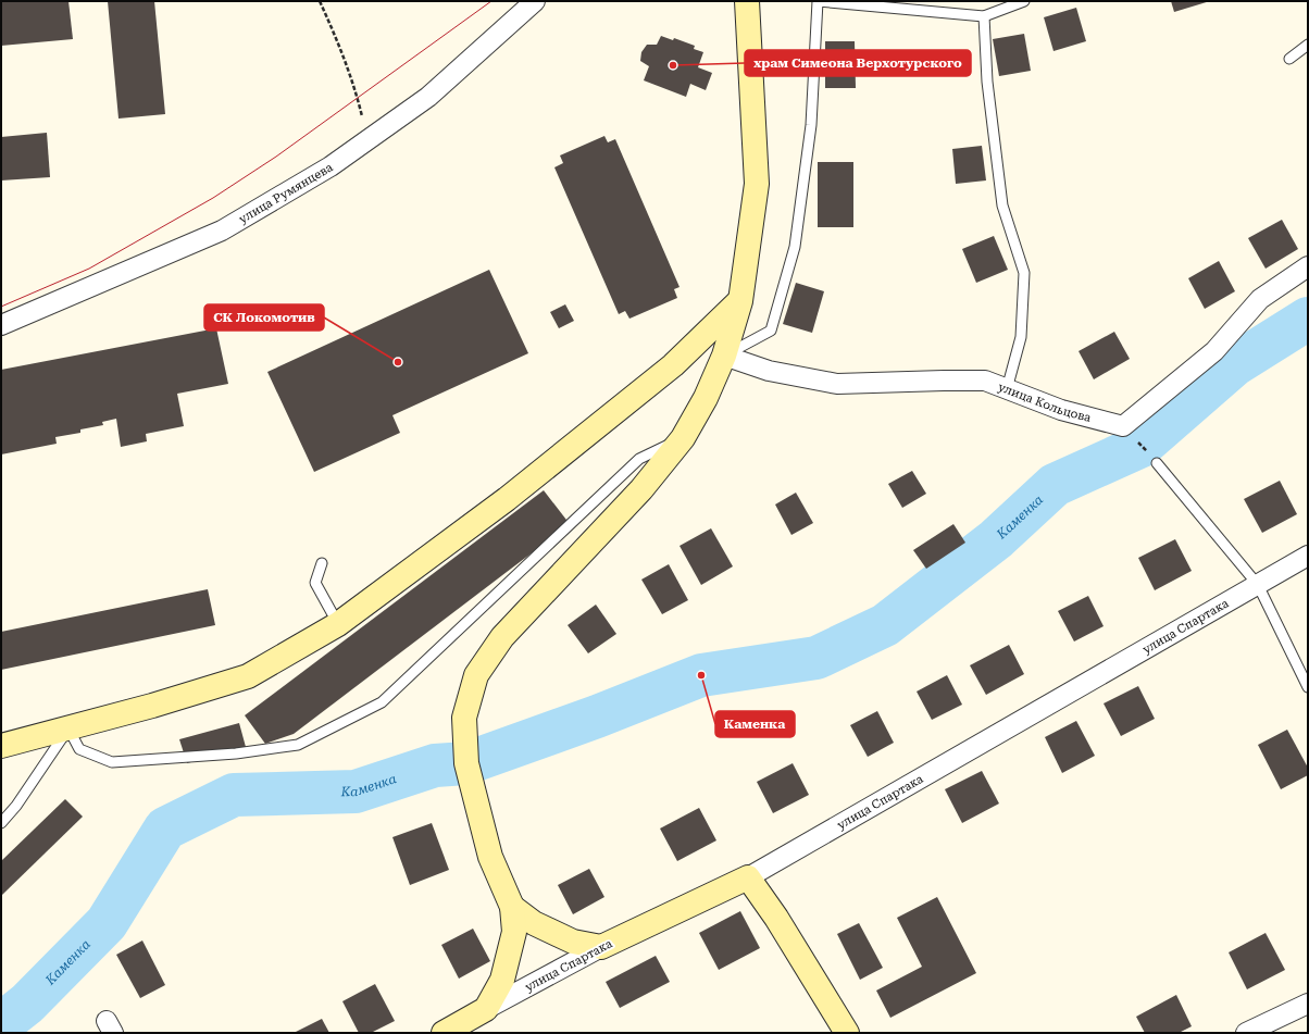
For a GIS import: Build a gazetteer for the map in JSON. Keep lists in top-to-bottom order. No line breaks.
{"streets":{"street":["улица Румянцева","улица Кольцова","улица Спартака"]},"water":["Каменка"],"places":["храм Симеона Верхотурского","СК Локомотив","Каменка"]}
